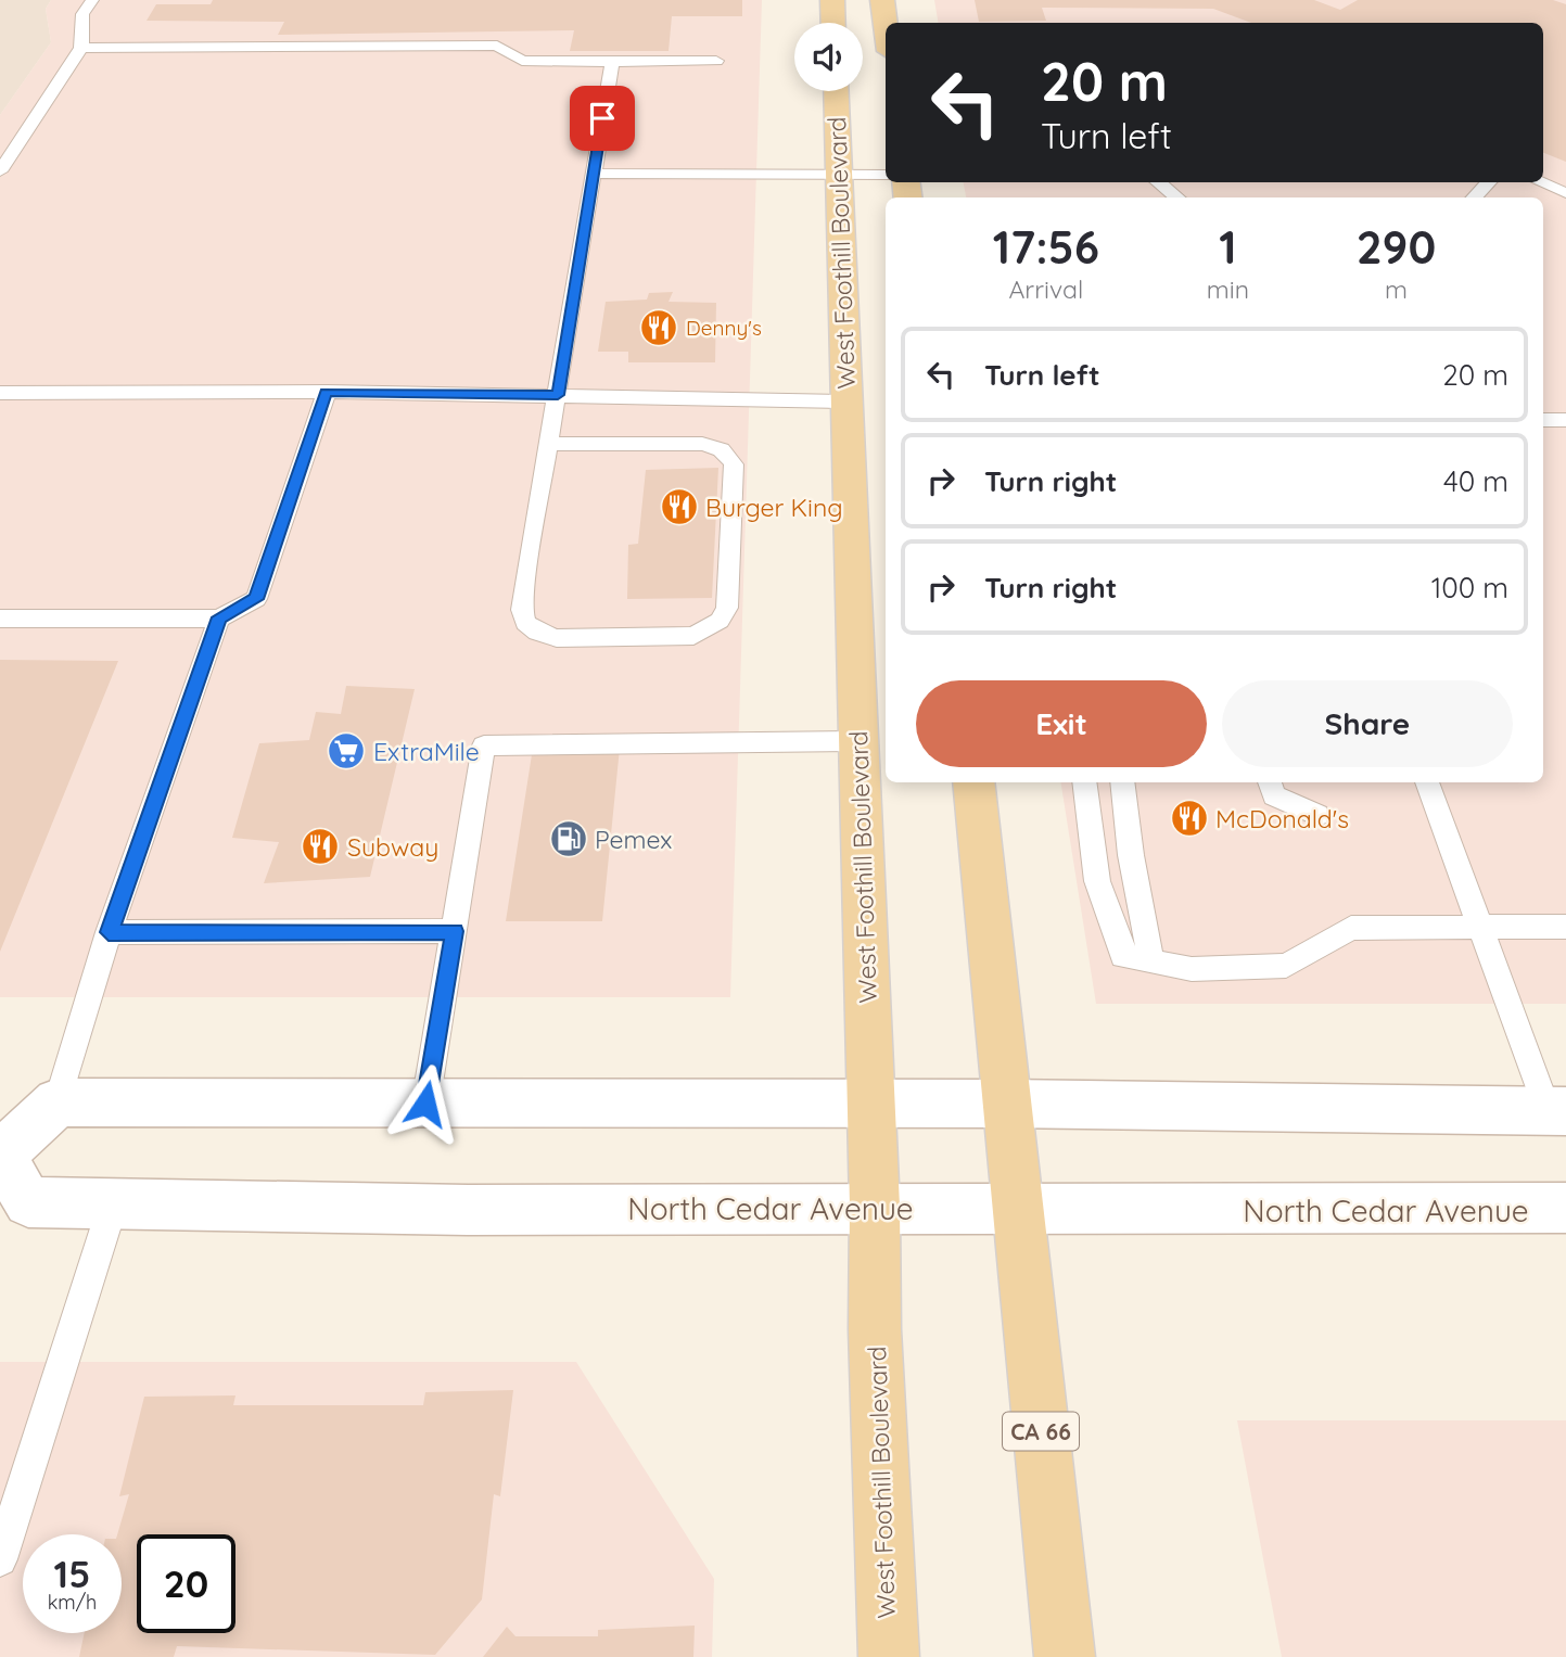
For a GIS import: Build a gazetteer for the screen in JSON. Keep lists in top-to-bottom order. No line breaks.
{"streets":{"main road":["West Foothill Boulevard","North Cedar Avenue","CA 66"]},"crossings":[["West Foothill Boulevard","North Cedar Avenue"],["North Cedar Avenue","CA 66"]],"places":{"restaurant":["Denny's","Burger King","McDonald's","Subway"],"supermarket":["ExtraMile"],"fuel station":["Pemex"]},"page":{"turn":["20 m","Turn left"],"eta":["17:56","Arrival","1","min","290","m"],"list":[{"name":"Turn left","value":"20 m"},{"name":"Turn right","value":"40 m"},{"name":"Turn right","value":"100 m"}],"buttons":["Exit","Share"],"speed":"15 km/h","limit":"20"}}
